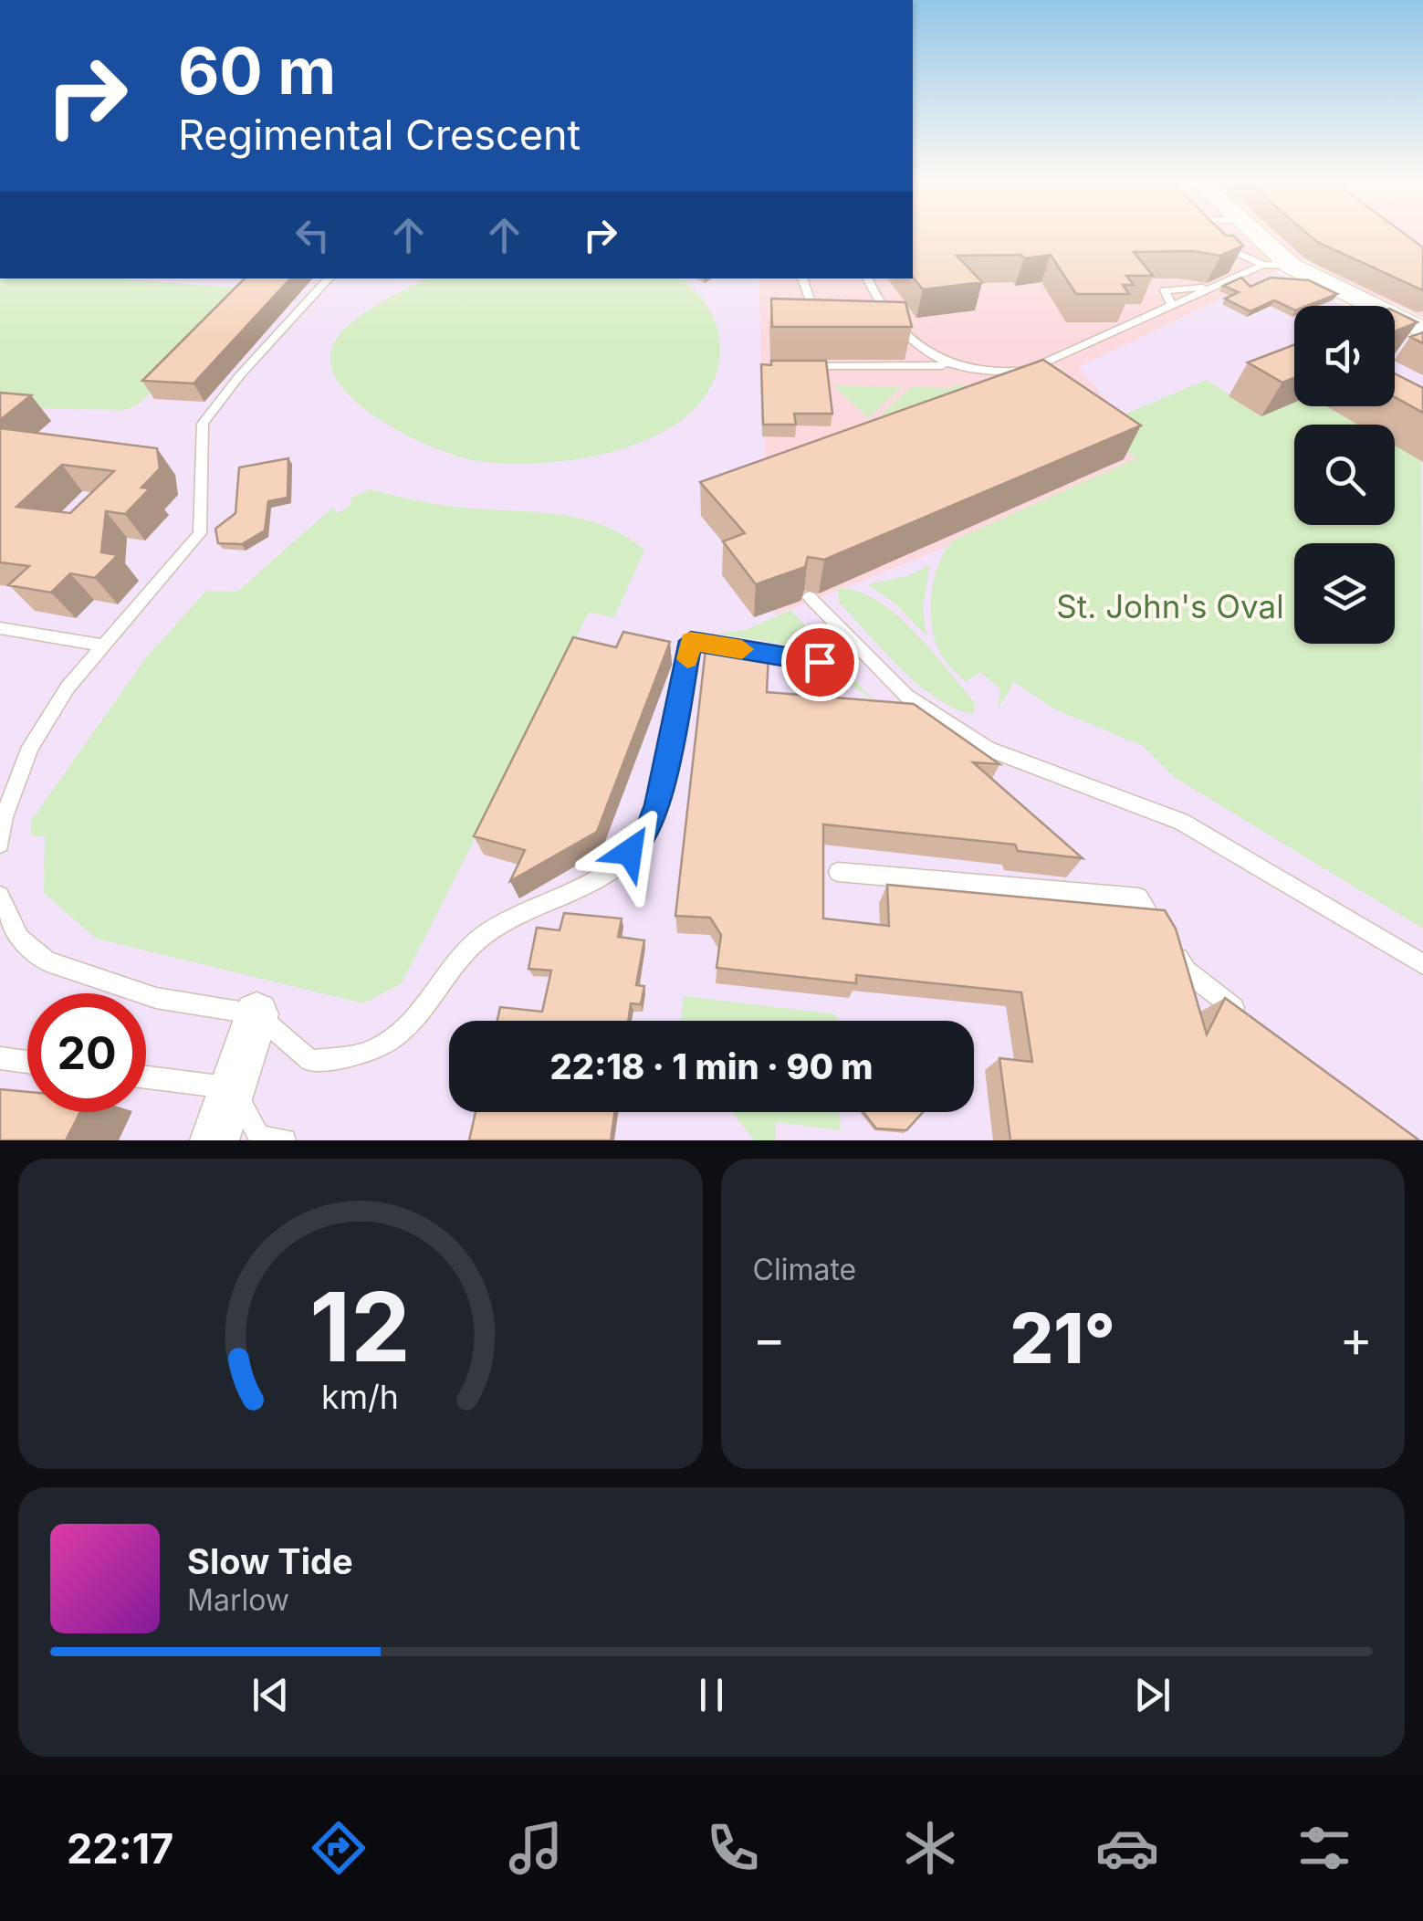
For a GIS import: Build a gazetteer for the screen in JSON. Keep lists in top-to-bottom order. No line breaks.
{"parks":["St. John's Oval"],"page":{"turn":["60 m","Regimental Crescent"],"limit":"20","trip":"22:18 · 1 min · 90 m","tile":"Climate","heat":["−","21°","+"],"song":["Slow Tide","Marlow"],"tabs":"22:17","gauge":["12","km/h"]}}
